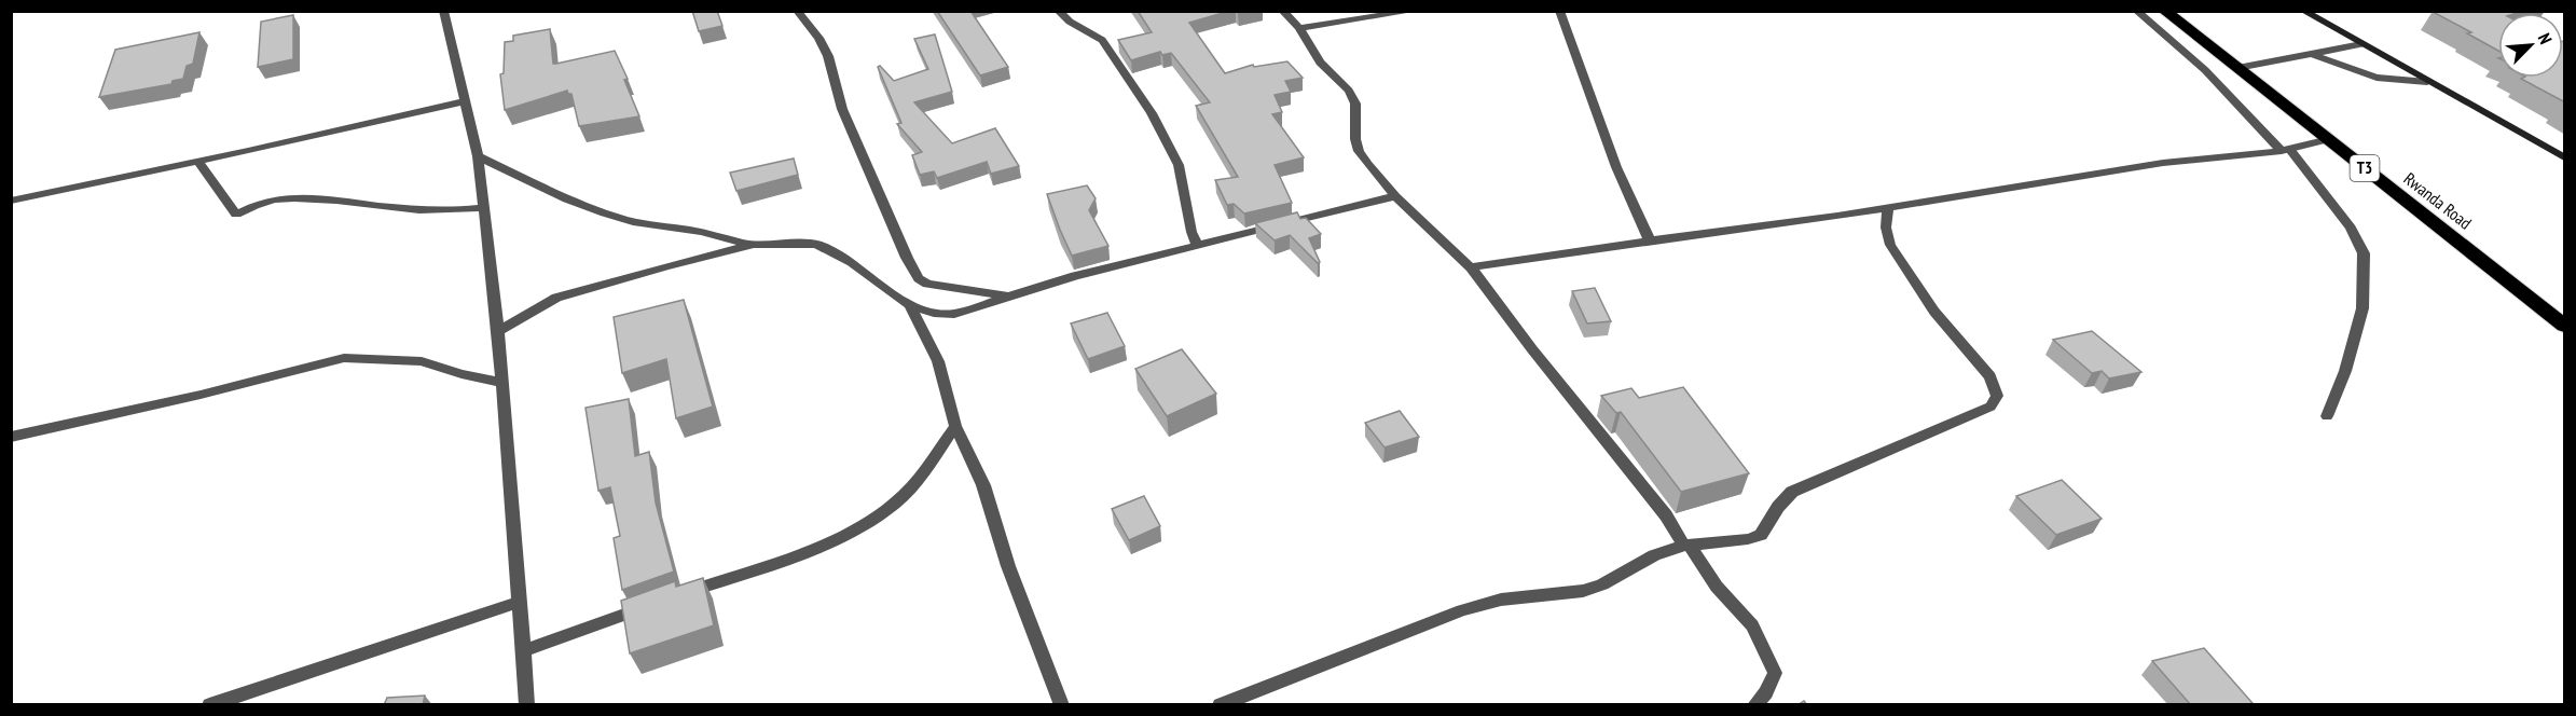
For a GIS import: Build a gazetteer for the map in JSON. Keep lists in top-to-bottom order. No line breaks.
{"streets":{"highway":["T3","Rwanda Road"]},"north":"top right"}
